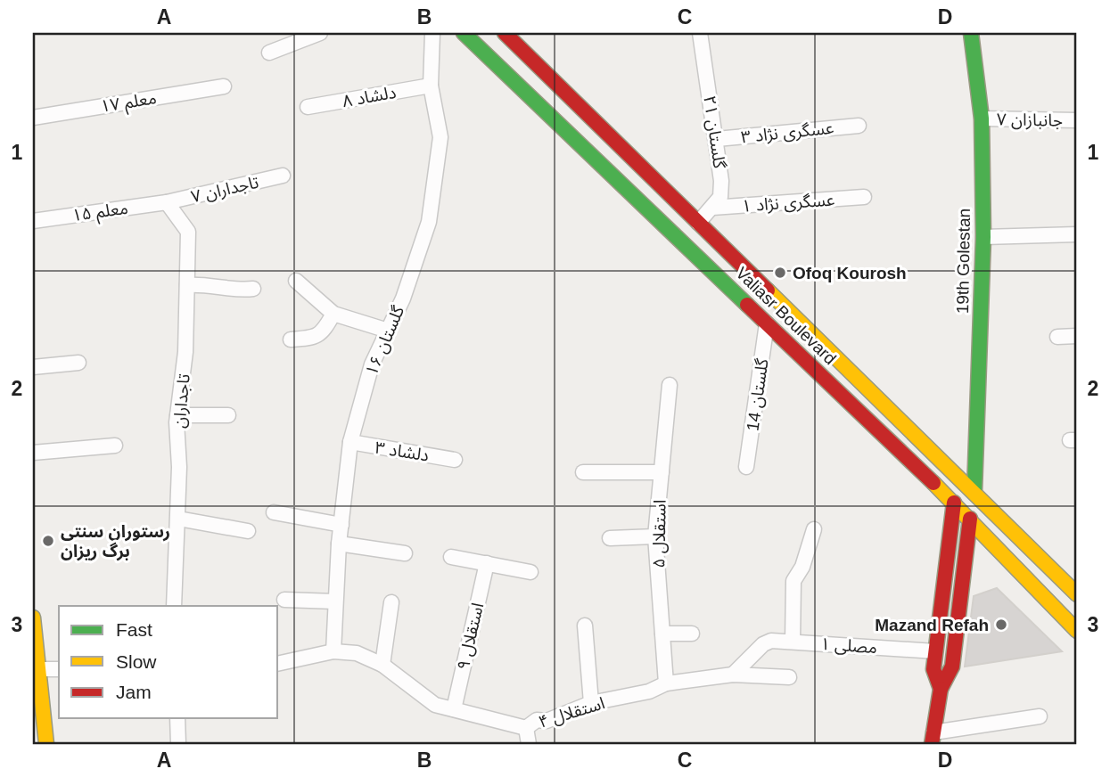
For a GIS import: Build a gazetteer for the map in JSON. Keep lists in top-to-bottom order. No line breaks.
{"streets":{"main road":["19th Golestan","Valiasr Boulevard"],"street":["دلشاد ۸","معلم ۱۷","جانبازان ۷","گلستان ۲۱","عسگری نژاد ۳","تاجداران ۷","عسگری نژاد ۱","معلم ۱۵","گلستان ۱۶","گلستان 14","تاجداران","دلشاد ۳","استقلال ۵","استقلال ۹","مصلی ۱","استقلال ۴"]},"crossings":[["دلشاد ۸","گلستان ۱۶"],["جانبازان ۷","19th Golestan"],["گلستان ۲۱","عسگری نژاد ۳"],["گلستان ۲۱","عسگری نژاد ۱"],["گلستان ۲۱","Valiasr Boulevard"],["تاجداران ۷","معلم ۱۵"],["تاجداران ۷","تاجداران"],["معلم ۱۵","تاجداران"],["19th Golestan","Valiasr Boulevard"],["Valiasr Boulevard","گلستان 14"],["گلستان ۱۶","دلشاد ۳"],["گلستان ۱۶","استقلال ۴"],["استقلال ۵","استقلال ۴"],["استقلال ۹","استقلال ۴"],["مصلی ۱","استقلال ۴"]],"places":["Ofoq Kourosh","رستوران سنتی برگ ریزان","Mazand Refah"],"legend":["Fast","Slow","Jam"],"grid":{"columns":["A","B","C","D"],"rows":["1","2","3"]}}
